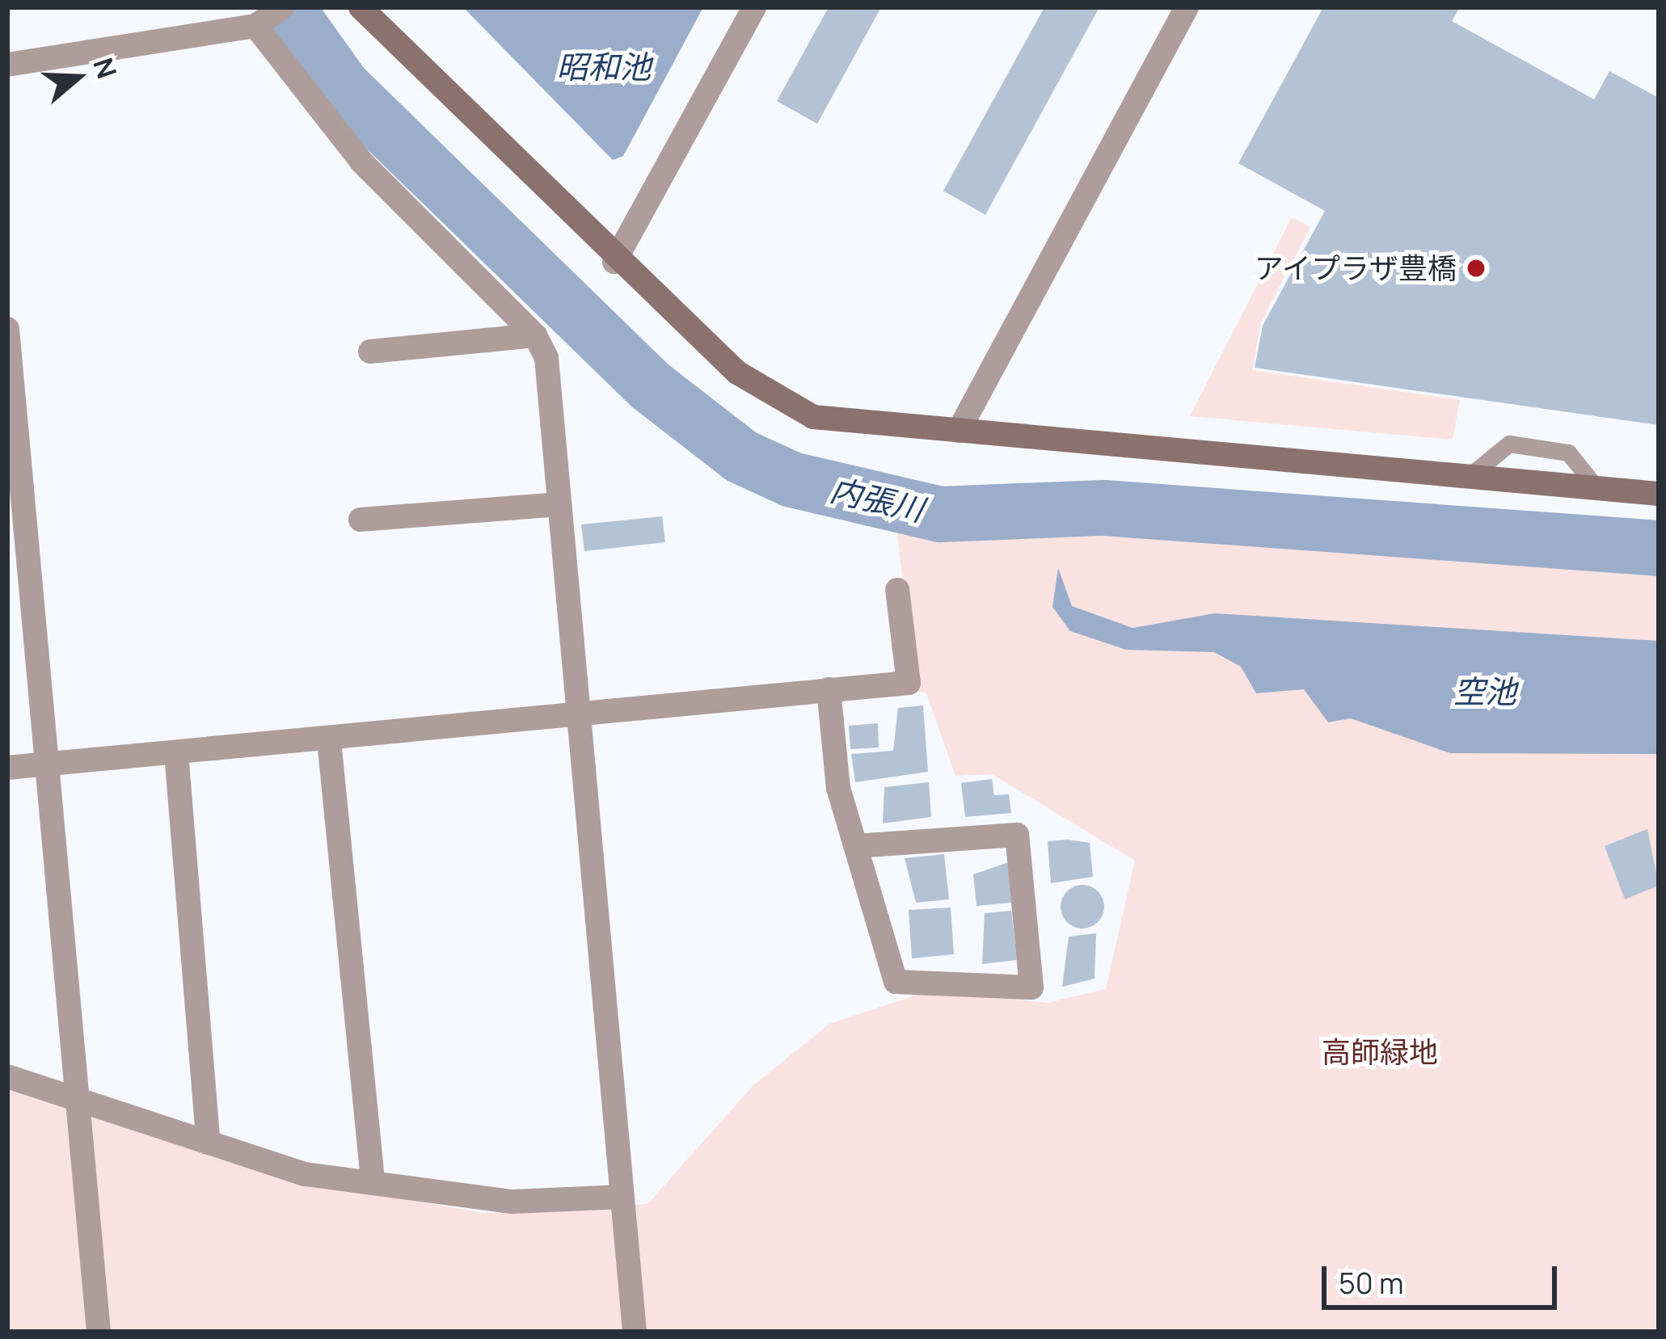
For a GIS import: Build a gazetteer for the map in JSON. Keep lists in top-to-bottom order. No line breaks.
{"water":["昭和池","内張川","空池"],"parks":["高師緑地"],"places":["アイプラザ豊橋"],"scale_bar":"50 m","north":"right"}
